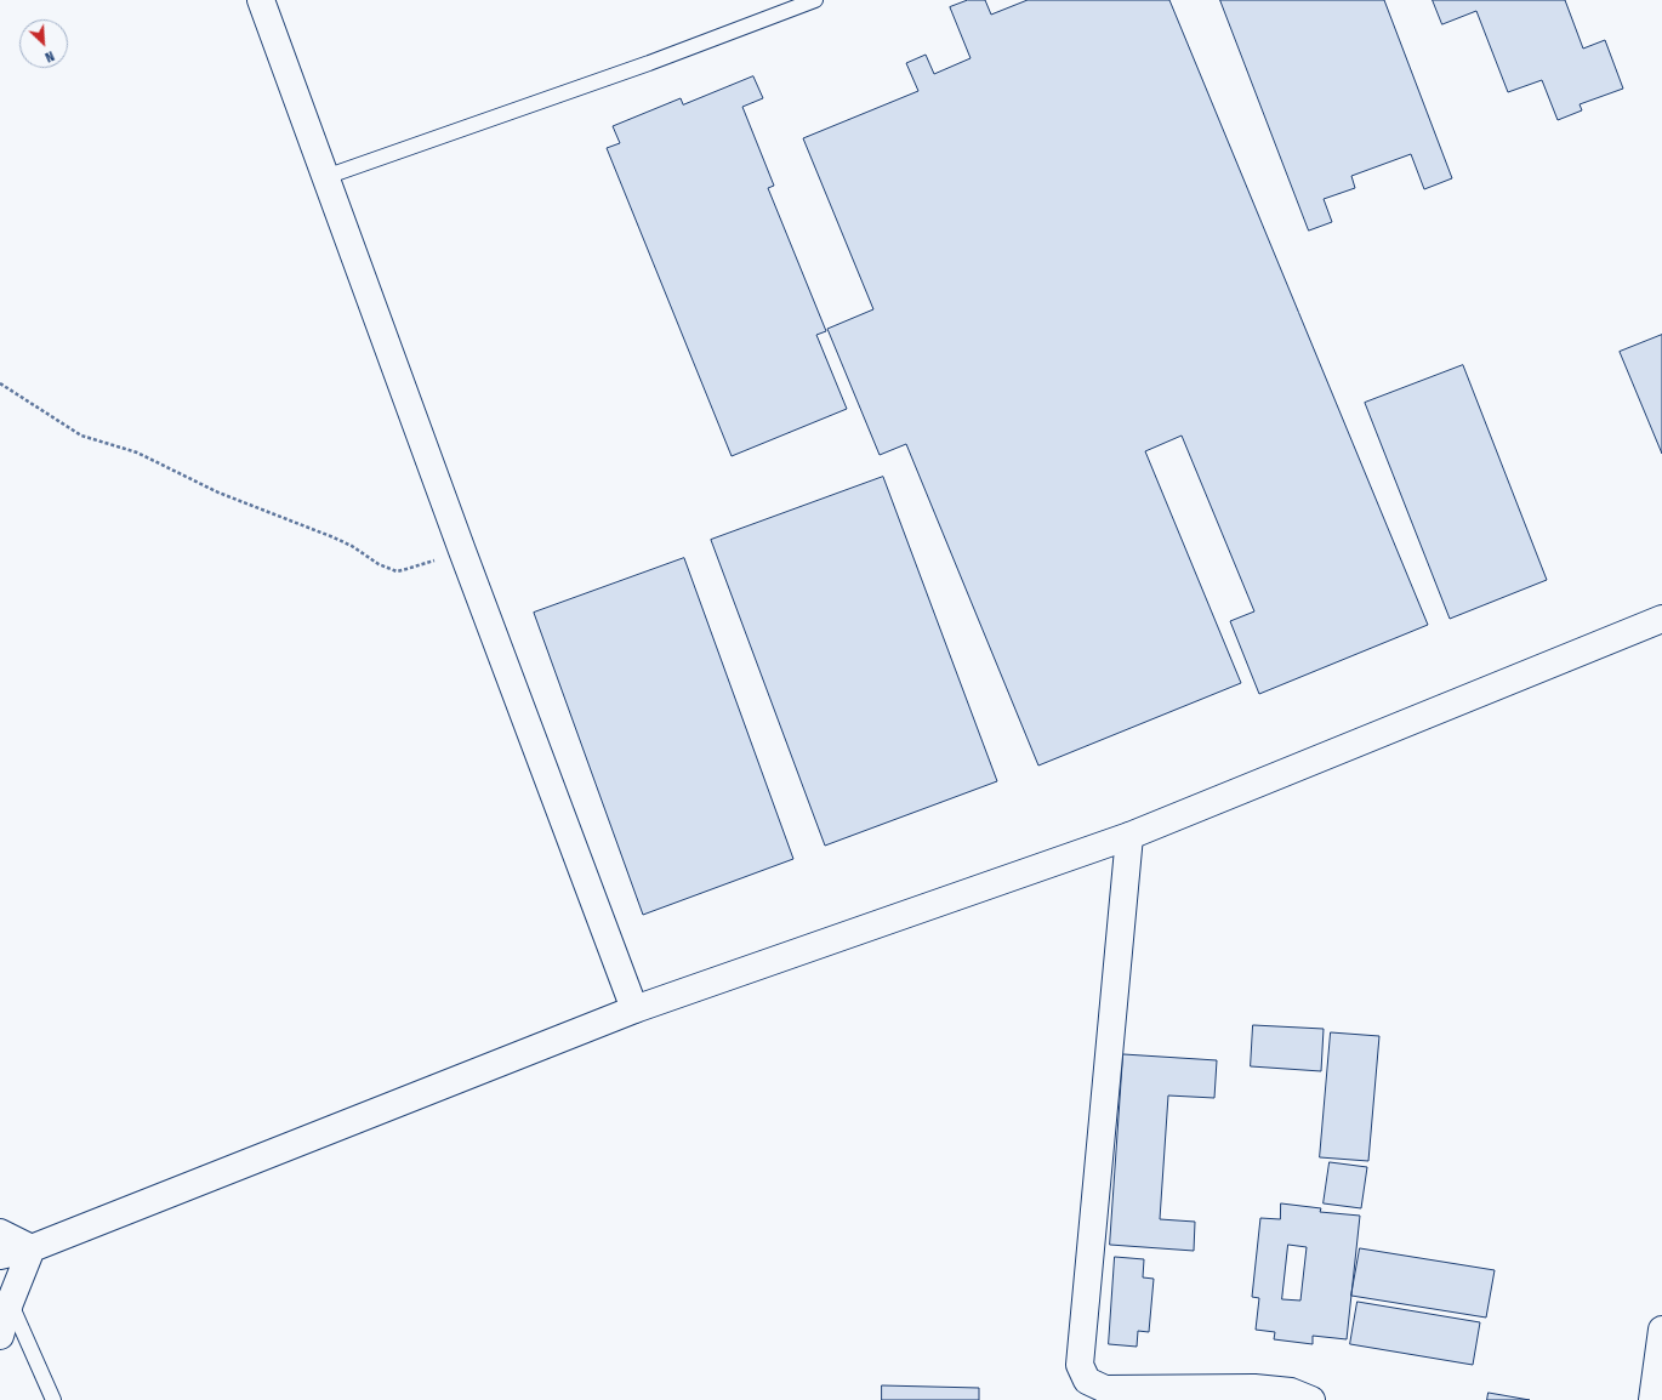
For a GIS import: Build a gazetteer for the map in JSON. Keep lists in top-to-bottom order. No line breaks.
{"north":"bottom right"}
